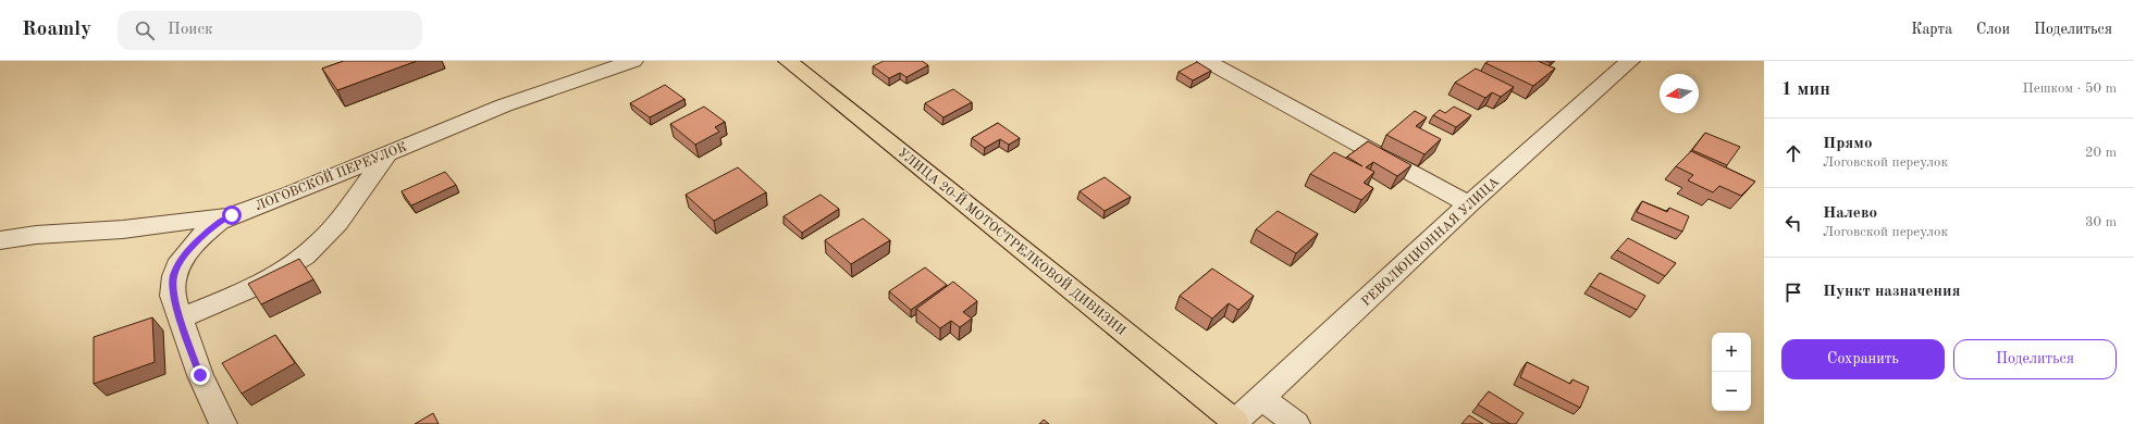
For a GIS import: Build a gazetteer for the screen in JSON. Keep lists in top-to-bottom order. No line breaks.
{"streets":{"main road":["УЛИЦА 20-Й МОТОСТРЕЛКОВОЙ ДИВИЗИИ"],"street":["ЛОГОВСКОЙ ПЕРЕУЛОК","РЕВОЛЮЦИОННАЯ УЛИЦА"]},"crossings":[["УЛИЦА 20-Й МОТОСТРЕЛКОВОЙ ДИВИЗИИ","РЕВОЛЮЦИОННАЯ УЛИЦА"]],"north":"left","page":{"header":"Roamly","search":"Поиск","nav":["Карта","Слои","Поделиться"],"heading":["1 мин","Пешком · 50 m"],"list":[["Прямо","Логовской переулок","20 m"],["Налево","Логовской переулок","30 m"],"Пункт назначения"],"buttons":["Сохранить","Поделиться"],"map_buttons":["+","−"]}}
